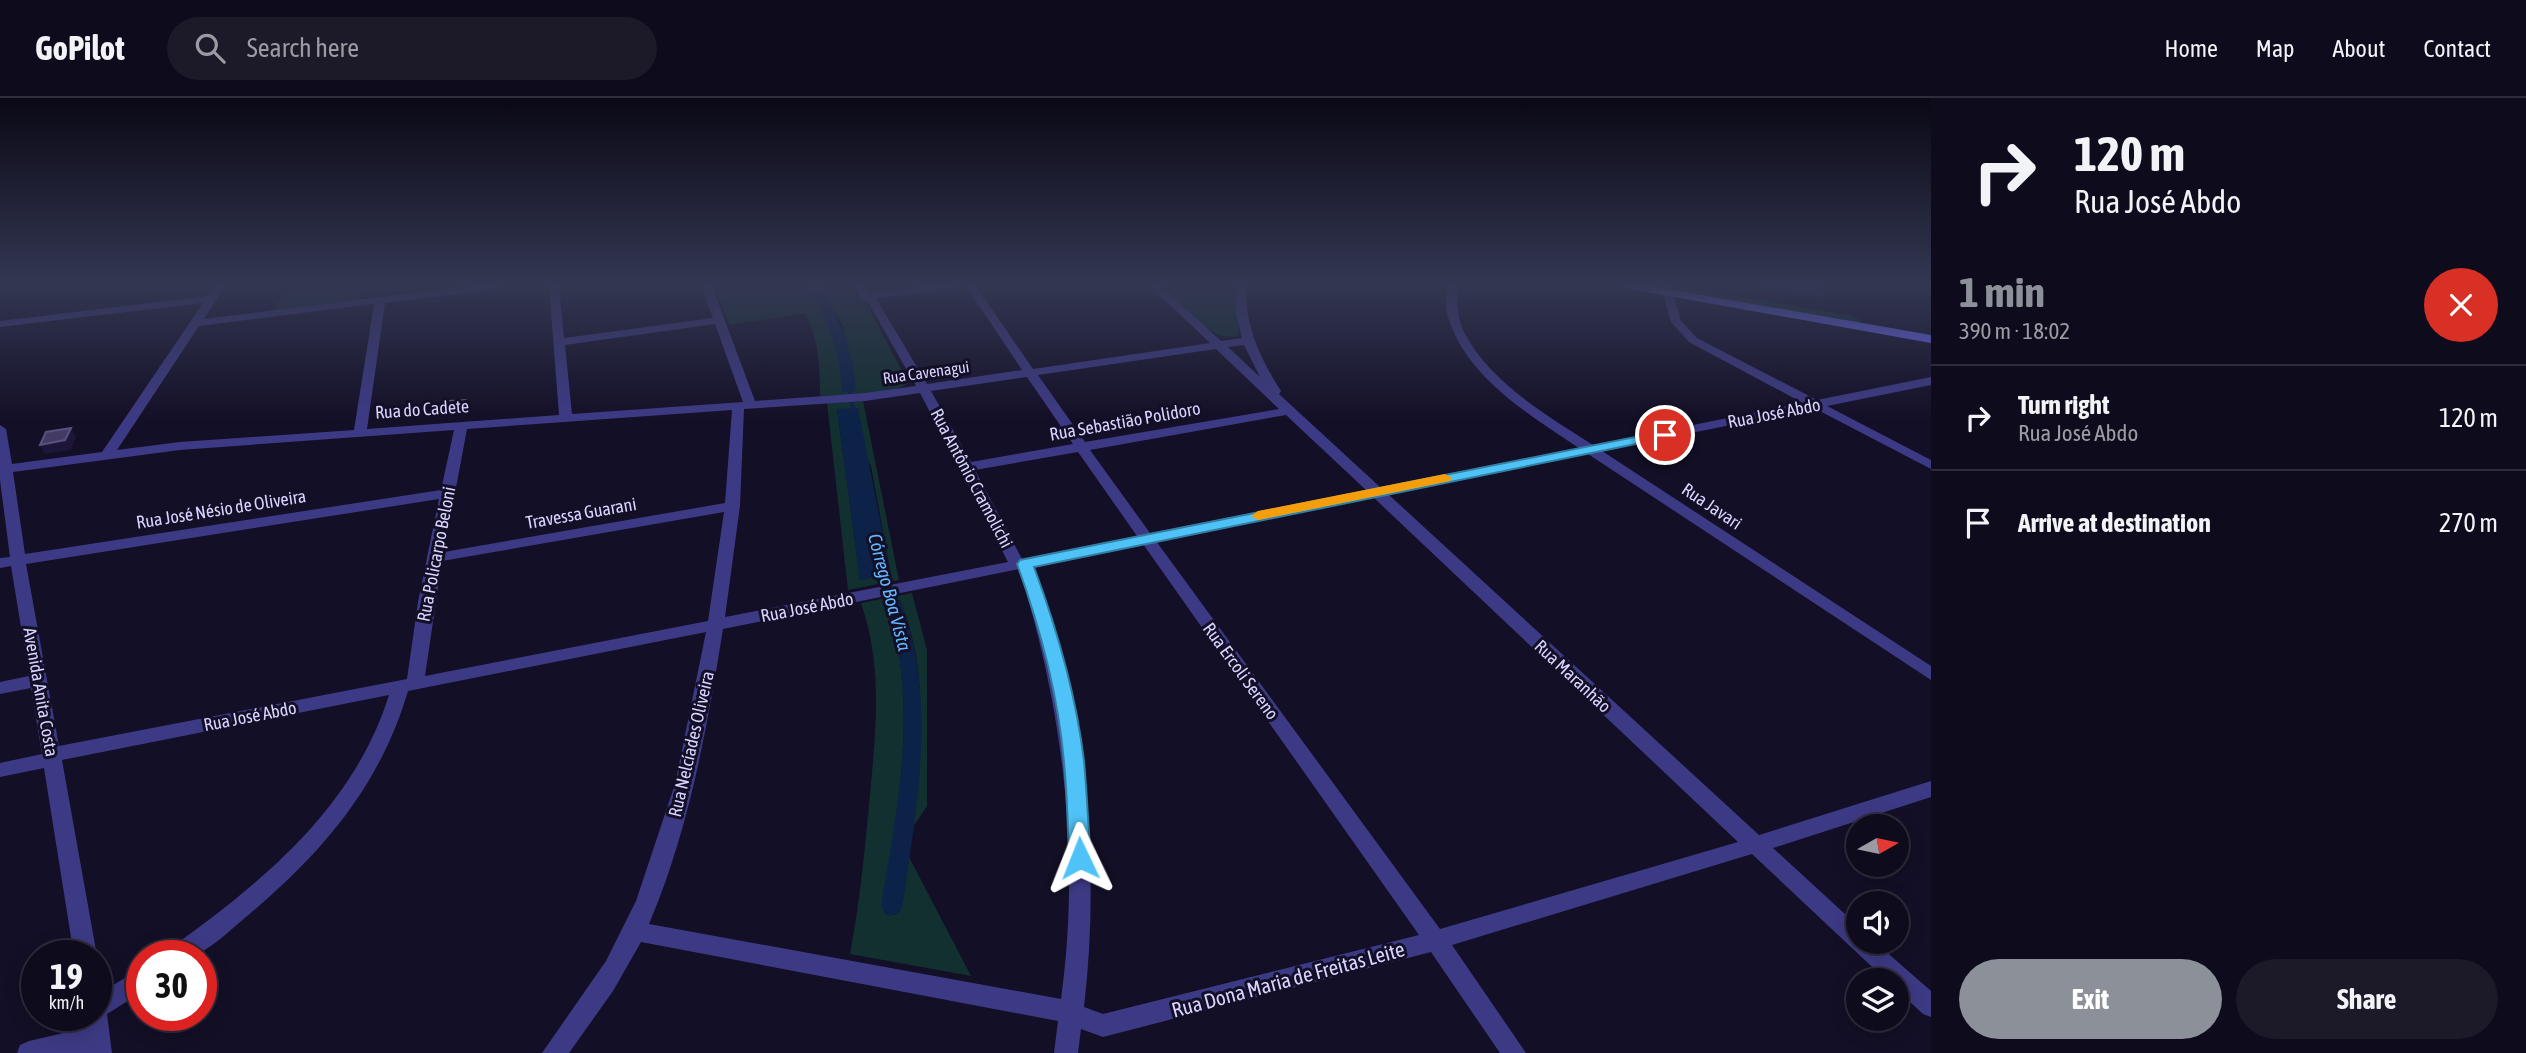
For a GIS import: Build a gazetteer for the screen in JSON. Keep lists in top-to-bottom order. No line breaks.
{"streets":{"street":["Rua Cavenagui","Rua do Cadete","Rua José Abdo","Rua Sebastião Polidoro","Rua Antônio Cramolichi","Rua Javari","Rua José Nésio de Oliveira","Travessa Guarani","Rua Policarpo Beloni","Rua Ercoli Sereno","Rua Maranhão","Avenida Anita Costa","Rua Nelcíades Oliveira","Rua Dona Maria de Freitas Leite"]},"crossings":[["Rua Cavenagui","Rua do Cadete"],["Rua Cavenagui","Rua Antônio Cramolichi"],["Rua Cavenagui","Rua Ercoli Sereno"],["Rua Cavenagui","Rua Maranhão"],["Rua do Cadete","Rua Policarpo Beloni"],["Rua do Cadete","Avenida Anita Costa"],["Rua do Cadete","Rua Nelcíades Oliveira"],["Rua José Abdo","Rua Antônio Cramolichi"],["Rua José Abdo","Rua Javari"],["Rua José Abdo","Rua Policarpo Beloni"],["Rua José Abdo","Rua Ercoli Sereno"],["Rua José Abdo","Rua Maranhão"],["Rua José Abdo","Avenida Anita Costa"],["Rua José Abdo","Rua Nelcíades Oliveira"],["Rua Sebastião Polidoro","Rua Antônio Cramolichi"],["Rua Sebastião Polidoro","Rua Ercoli Sereno"],["Rua Sebastião Polidoro","Rua Maranhão"],["Rua Antônio Cramolichi","Rua Dona Maria de Freitas Leite"],["Rua José Nésio de Oliveira","Rua Policarpo Beloni"],["Rua José Nésio de Oliveira","Avenida Anita Costa"],["Travessa Guarani","Rua Policarpo Beloni"],["Travessa Guarani","Rua Nelcíades Oliveira"],["Rua Ercoli Sereno","Rua Dona Maria de Freitas Leite"],["Rua Maranhão","Rua Dona Maria de Freitas Leite"],["Rua Nelcíades Oliveira","Rua Dona Maria de Freitas Leite"]],"water":["Córrego Boa Vista"],"north":"right","page":{"header":"GoPilot","search":"Search here","nav":["Home","Map","About","Contact"],"turn":["120 m","Rua José Abdo"],"heading":["1 min","390 m · 18:02"],"list":[{"name":"Turn right","note":"Rua José Abdo","value":"120 m"},{"name":"Arrive at destination","value":"270 m"}],"speed":"19 km/h","limit":"30","buttons":["Exit","Share"]}}
